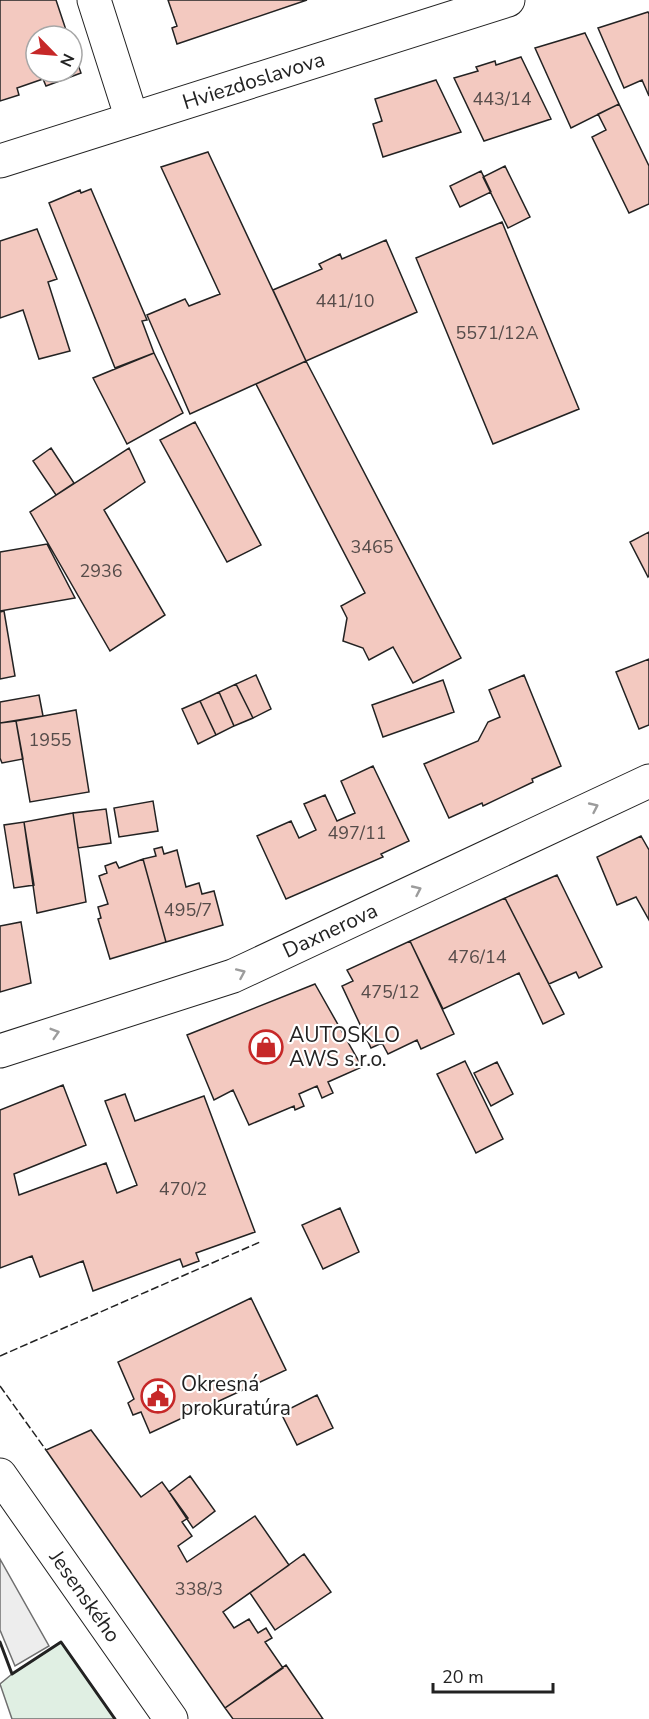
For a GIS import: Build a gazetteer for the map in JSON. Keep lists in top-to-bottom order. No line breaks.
{"streets":{"street":["Hviezdoslavova","Daxnerova","Jesenského"]},"one_way":["Daxnerova"],"places":{"shop":["AUTOSKLO AWS s.r.o."],"public building":["Okresná prokuratúra"]},"house_numbers":["443/14","441/10","5571/12A","3465","2936","1955","497/11","495/7","476/14","475/12","470/2","338/3"],"scale_bar":"20 m","north":"bottom right"}
